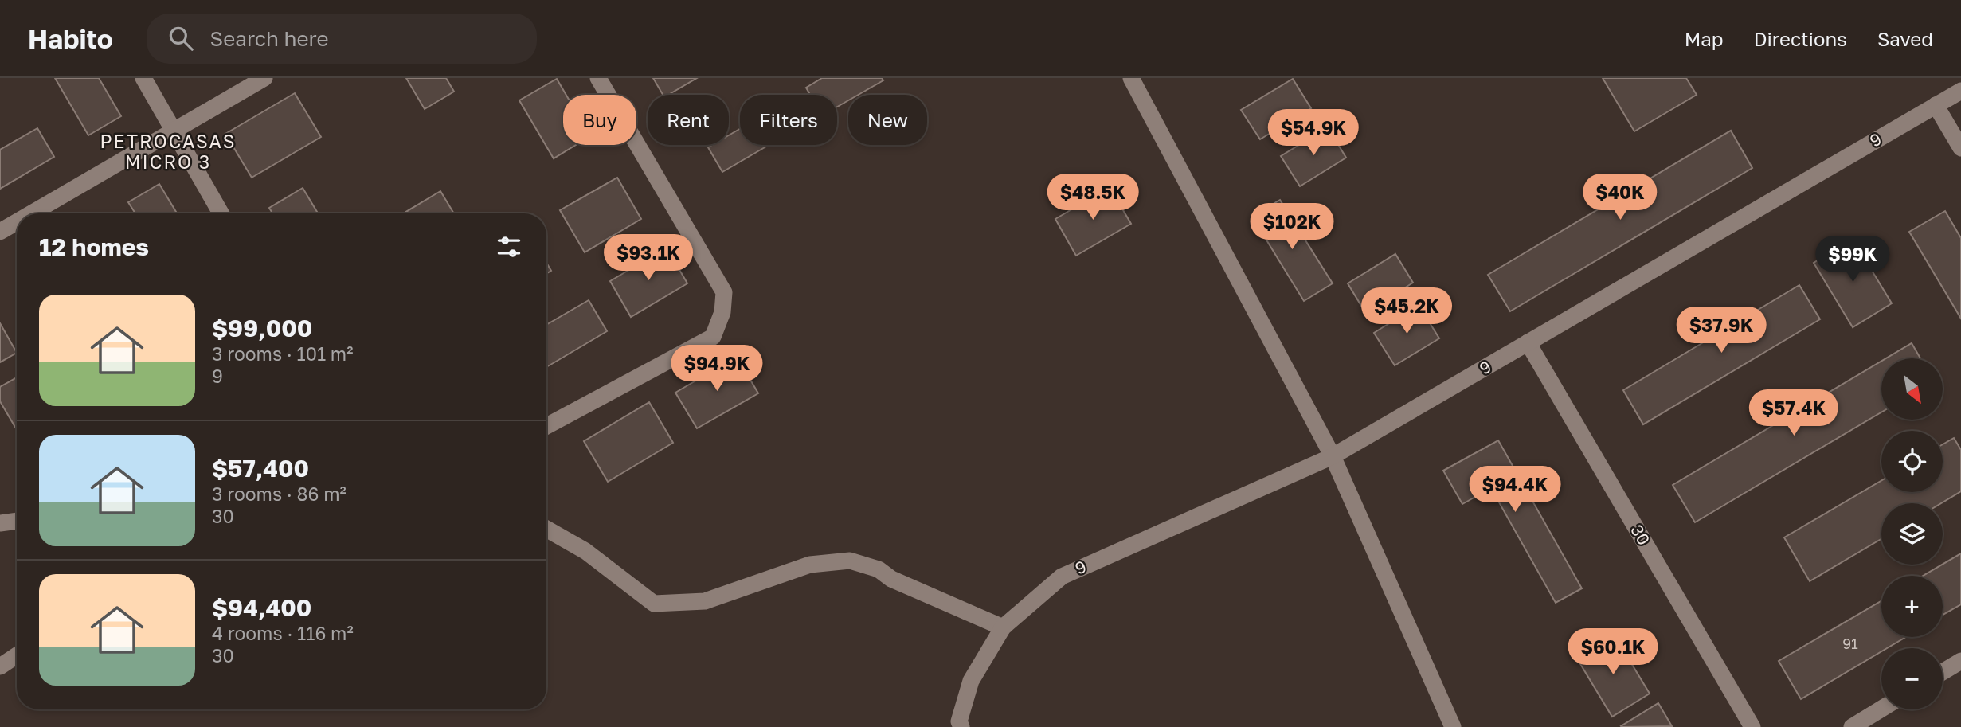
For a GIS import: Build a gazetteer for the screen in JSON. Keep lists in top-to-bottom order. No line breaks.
{"streets":{"street":["9","30"]},"crossings":[["9","30"]],"districts":["PETROCASAS MICRO 3"],"house_numbers":["91"],"north":"bottom right","page":{"header":"Habito","search":"Search here","nav":["Map","Directions","Saved"],"chip":["Buy","Rent","Filters","New"],"price":["$54.9K","$48.5K","$40K","$102K","$93.1K","$99K","$45.2K","$37.9K","$94.9K","$57.4K","$94.4K","$60.1K"],"heading":"12 homes","list":[{"name":"$99,000","note":"3 rooms · 101 m² · 9"},{"name":"$57,400","note":"3 rooms · 86 m² · 30"},{"name":"$94,400","note":"4 rooms · 116 m² · 30"}],"map_buttons":["+","−"]}}
